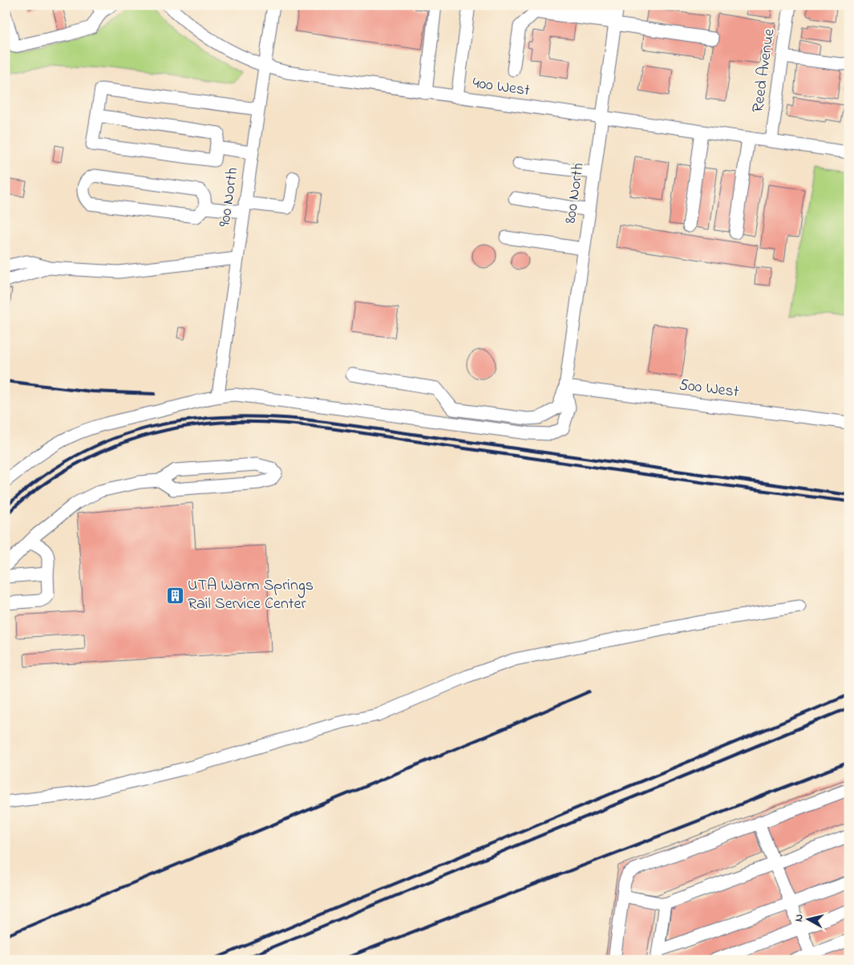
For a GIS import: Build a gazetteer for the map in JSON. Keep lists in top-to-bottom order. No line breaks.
{"streets":{"street":["Reed Avenue","400 West","800 North","900 North","500 West"]},"crossings":[["Reed Avenue","400 West"],["400 West","800 North"],["400 West","900 North"],["800 North","500 West"]],"places":{"building":["UTA Warm Springs Rail Service Center"]},"north":"left"}
